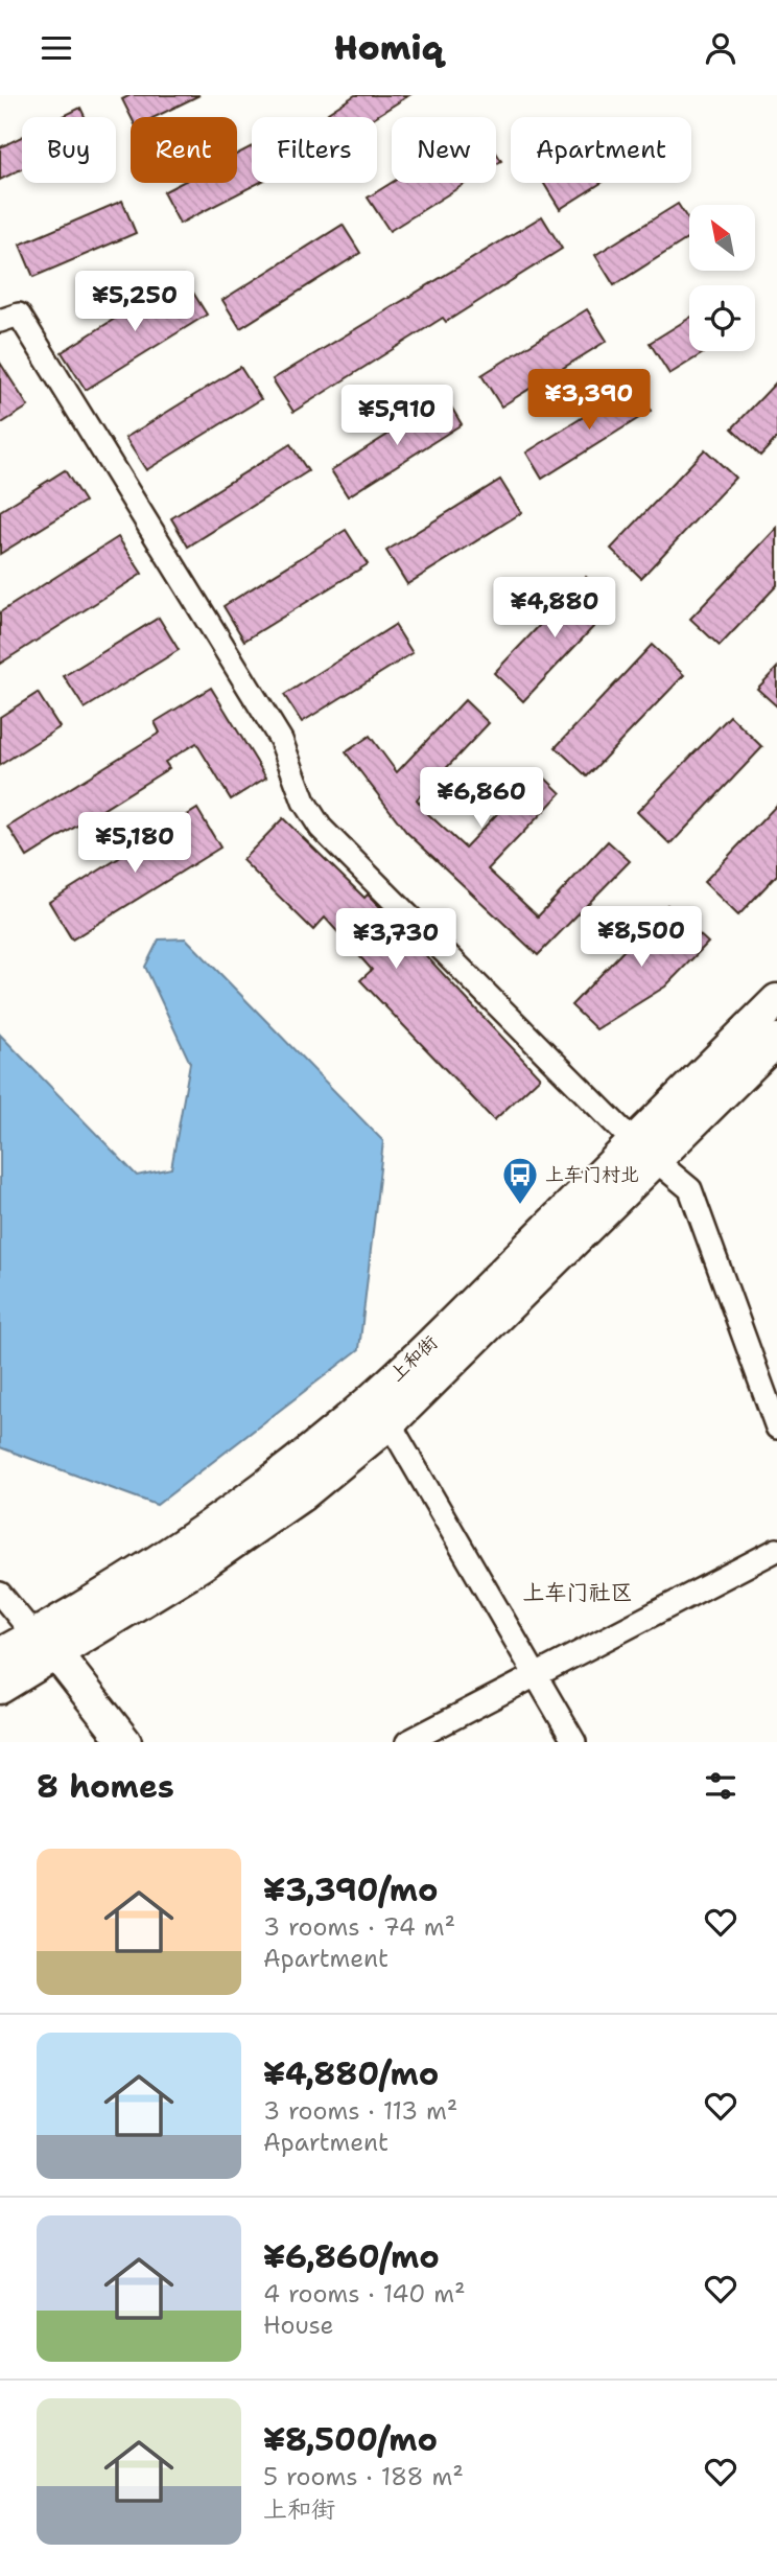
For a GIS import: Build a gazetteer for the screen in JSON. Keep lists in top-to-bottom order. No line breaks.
{"streets":{"street":["上和街"]},"districts":["上车门社区"],"places":{"bus stop":["上车门村北"]},"north":"top left","page":{"header":"Homiq","chip":["Buy","Rent","Filters","New","Apartment"],"price":["¥5,250","¥3,390","¥5,910","¥4,880","¥6,860","¥5,180","¥8,500","¥3,730"],"heading":"8 homes","list":[{"name":"¥3,390/mo","note":"3 rooms · 74 m² · Apartment"},{"name":"¥4,880/mo","note":"3 rooms · 113 m² · Apartment"},{"name":"¥6,860/mo","note":"4 rooms · 140 m² · House"},{"name":"¥8,500/mo","note":"5 rooms · 188 m² · 上和街"}]}}
